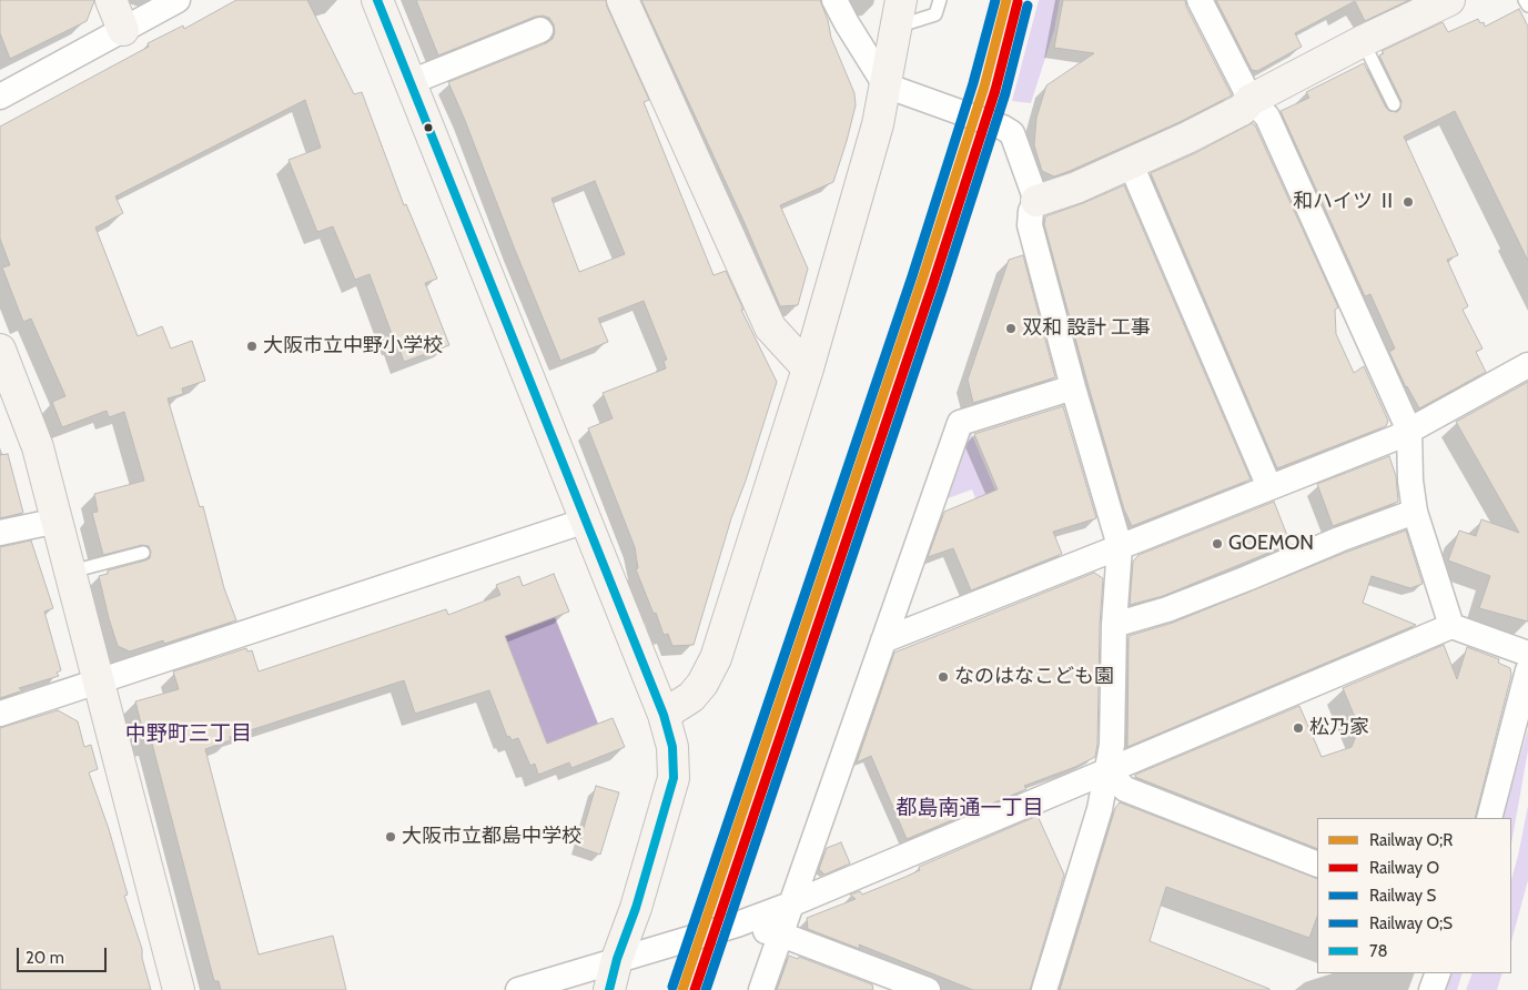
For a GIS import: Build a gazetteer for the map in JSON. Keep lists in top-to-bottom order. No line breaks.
{"districts":["中野町三丁目","都島南通一丁目"],"places":["和ハイツ Ⅱ","双和 設計 工事","大阪市立中野小学校","GOEMON","なのはなこども園","松乃家","大阪市立都島中学校"],"lines":["rail line O;R","rail line S","transit line 78","rail line O","rail line O;S"],"legend":["Railway O;R","Railway O","Railway S","Railway O;S","78"],"scale_bar":"20 m"}
